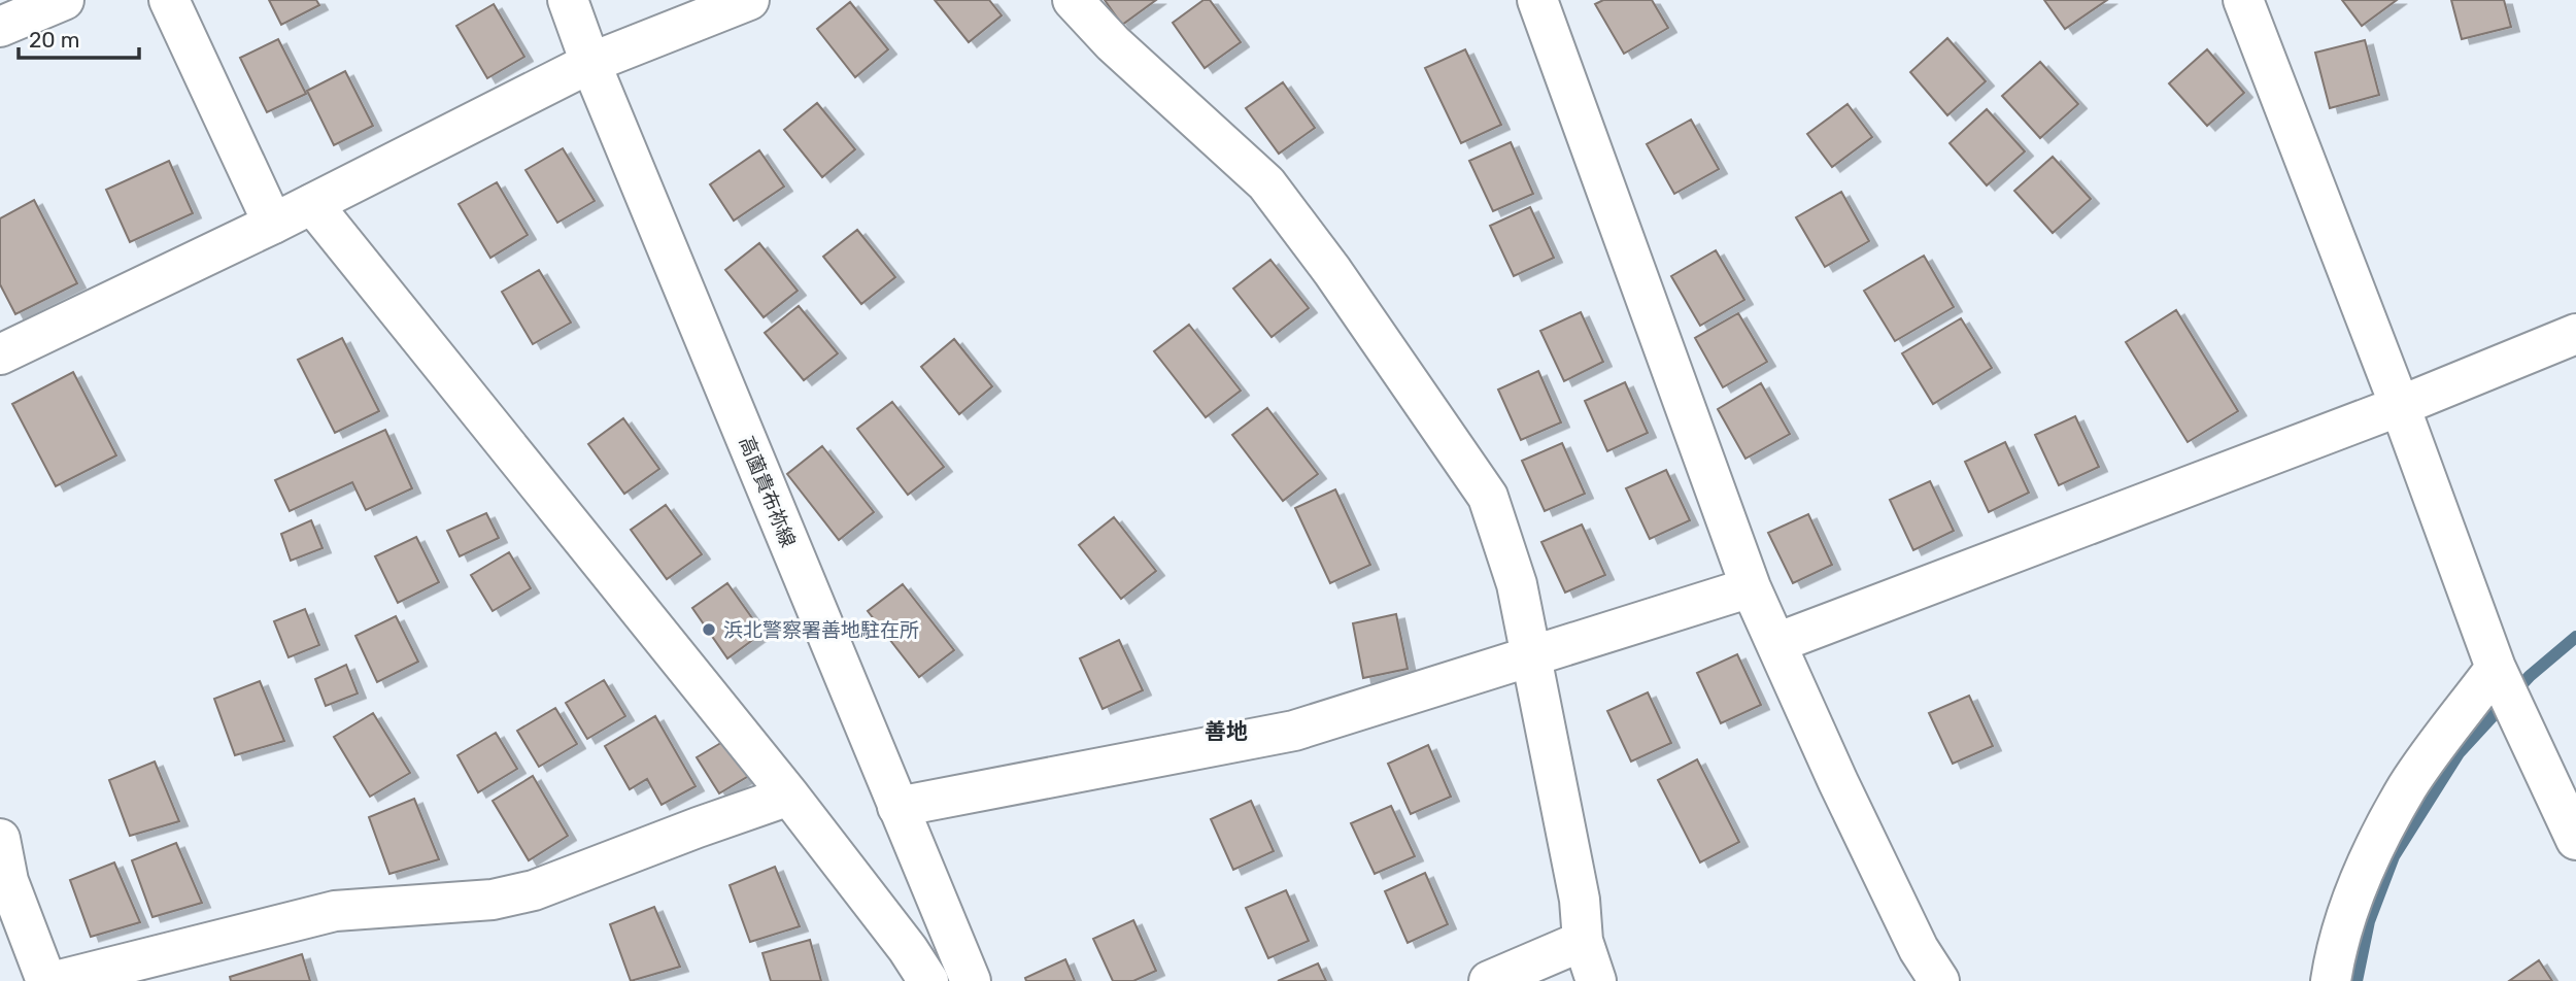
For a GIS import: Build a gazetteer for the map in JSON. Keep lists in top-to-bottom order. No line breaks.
{"streets":{"street":["高薗貴布祢線"]},"districts":["善地"],"places":["浜北警察署善地駐在所"],"scale_bar":"20 m"}
